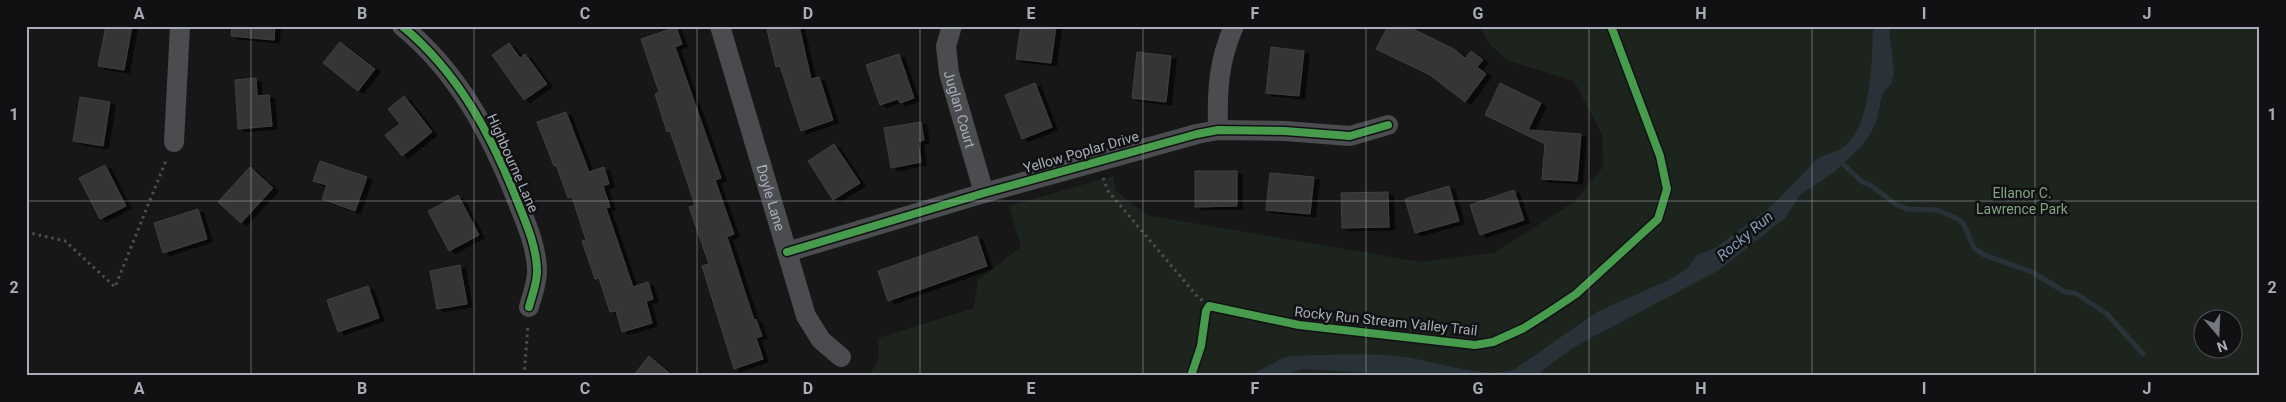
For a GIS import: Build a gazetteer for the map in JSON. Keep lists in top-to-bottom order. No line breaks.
{"streets":{"street":["Juglan Court","Yellow Poplar Drive","Highbourne Lane","Doyle Lane"],"cycle path":["Rocky Run Stream Valley Trail"]},"crossings":[["Juglan Court","Yellow Poplar Drive"],["Yellow Poplar Drive","Doyle Lane"]],"water":["Rocky Run"],"parks":["Ellanor C. Lawrence Park"],"north":"bottom","grid":{"columns":["A","B","C","D","E","F","G","H","I","J"],"rows":["1","2"]}}
